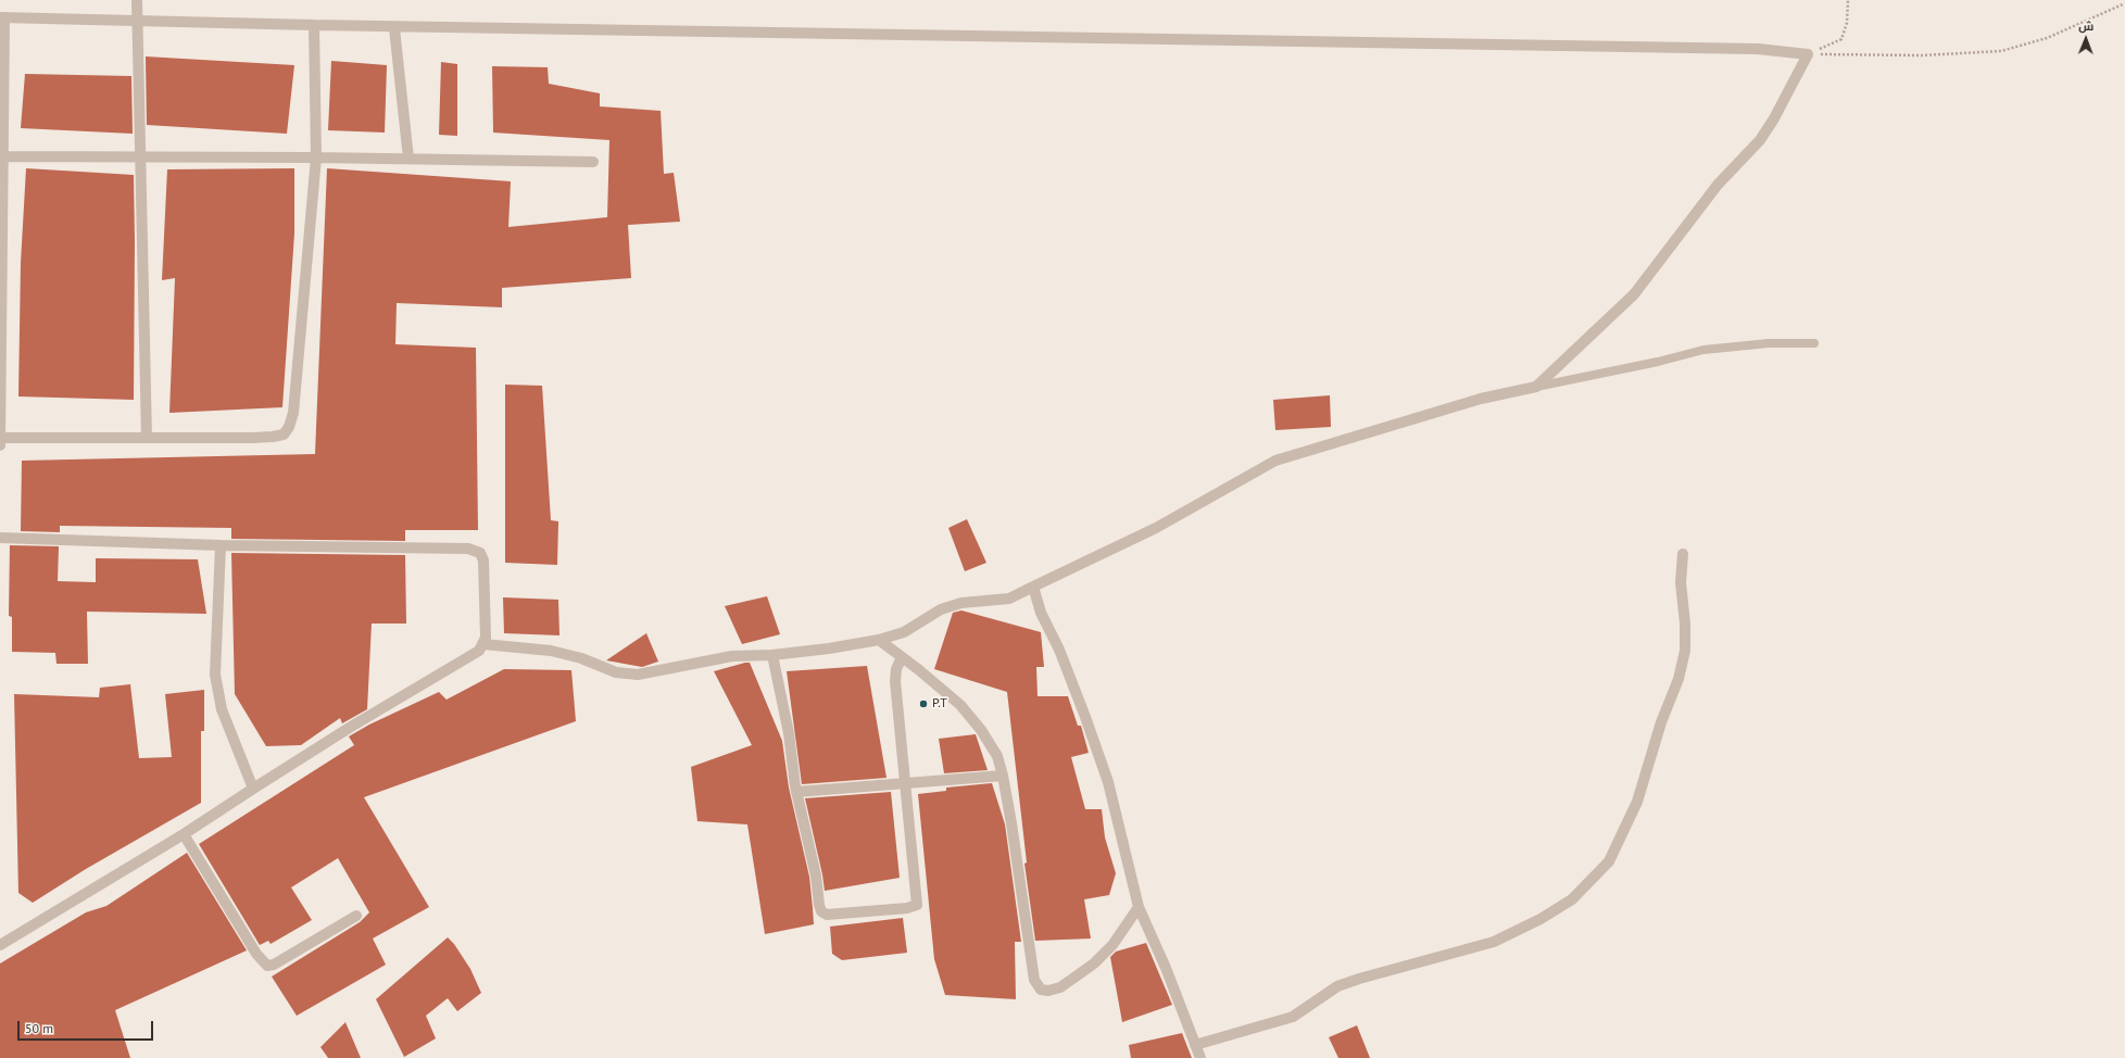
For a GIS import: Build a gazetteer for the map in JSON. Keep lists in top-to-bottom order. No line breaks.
{"places":["P.T"],"scale_bar":"50 m","north":"top"}
